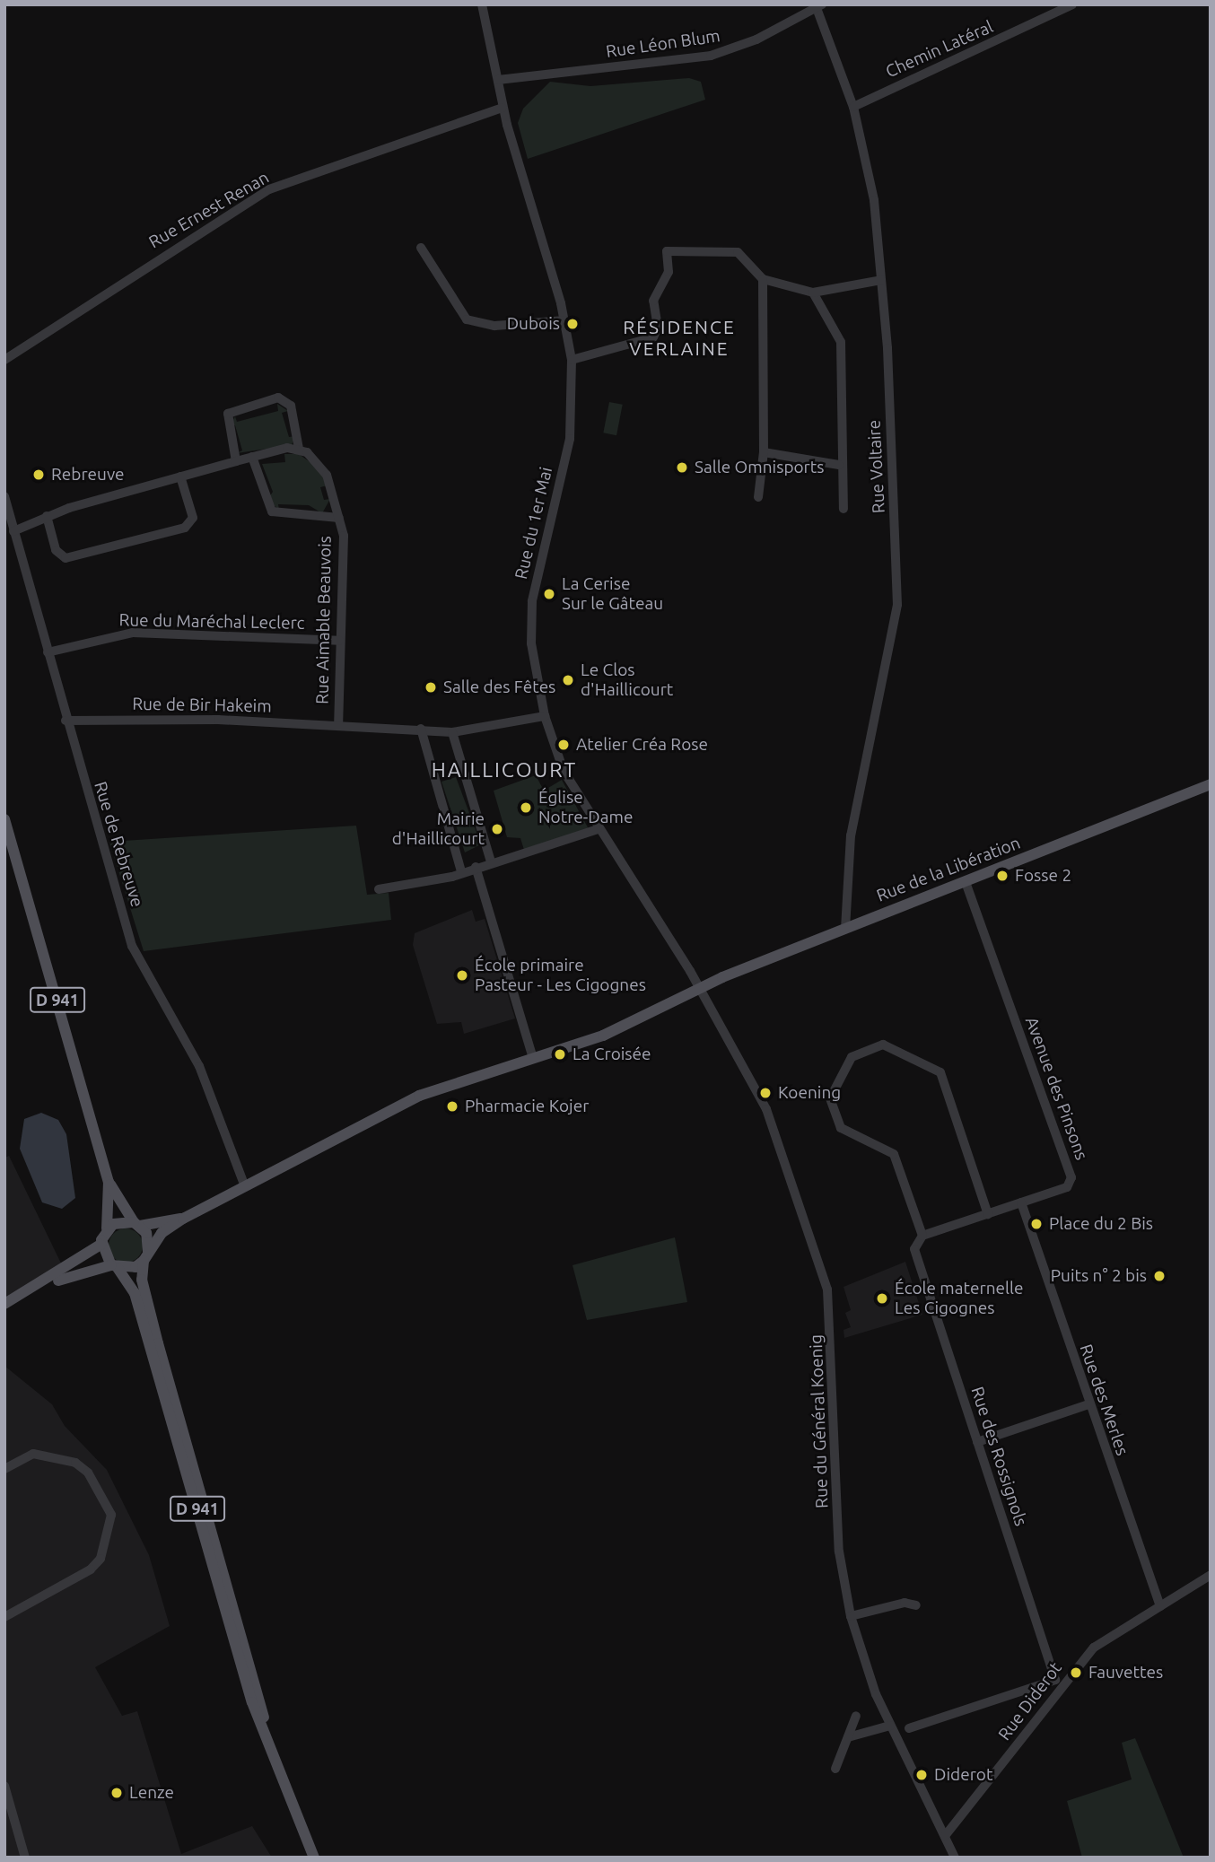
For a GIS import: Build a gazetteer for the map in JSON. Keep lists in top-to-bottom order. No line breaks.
{"streets":{"main road":["Rue de la Libération","D 941"],"street":["Rue Léon Blum","Chemin Latéral","Rue Ernest Renan","Rue Voltaire","Rue du 1er Mai","Rue Aimable Beauvois","Rue du Maréchal Leclerc","Rue de Bir Hakeim","Rue de Rebreuve","Avenue des Pinsons","Rue des Merles","Rue du Général Koenig","Rue des Rossignols","Rue Diderot"]},"crossings":[["Rue Léon Blum","Rue Voltaire"],["Rue Léon Blum","Rue du 1er Mai"],["Chemin Latéral","Rue Voltaire"],["Rue Ernest Renan","Rue du 1er Mai"],["Rue Voltaire","Rue de la Libération"],["Rue du 1er Mai","Rue de Bir Hakeim"],["Rue du 1er Mai","Rue de la Libération"],["Rue du 1er Mai","Rue du Général Koenig"],["Rue Aimable Beauvois","Rue du Maréchal Leclerc"],["Rue Aimable Beauvois","Rue de Bir Hakeim"],["Rue du Maréchal Leclerc","Rue de Rebreuve"],["Rue de Bir Hakeim","Rue de Rebreuve"],["Rue de Rebreuve","Rue de la Libération"],["Rue de la Libération","Avenue des Pinsons"],["Rue de la Libération","Rue du Général Koenig"],["Avenue des Pinsons","Rue des Merles"],["Avenue des Pinsons","Rue des Rossignols"],["Rue des Merles","Rue Diderot"],["Rue du Général Koenig","Rue Diderot"],["Rue des Rossignols","Rue Diderot"]],"districts":["RÉSIDENCE VERLAINE","HAILLICOURT"],"places":["Dubois","Salle Omnisports","Rebreuve","La Cerise Sur le Gâteau","Le Clos d'Haillicourt","Salle des Fêtes","Atelier Créa Rose","Église Notre-Dame","Mairie d'Haillicourt","Fosse 2","École primaire Pasteur - Les Cigognes","La Croisée","Koening","Pharmacie Kojer","Place du 2 Bis","Puits n° 2 bis","École maternelle Les Cigognes","Fauvettes","Diderot","Lenze"]}
